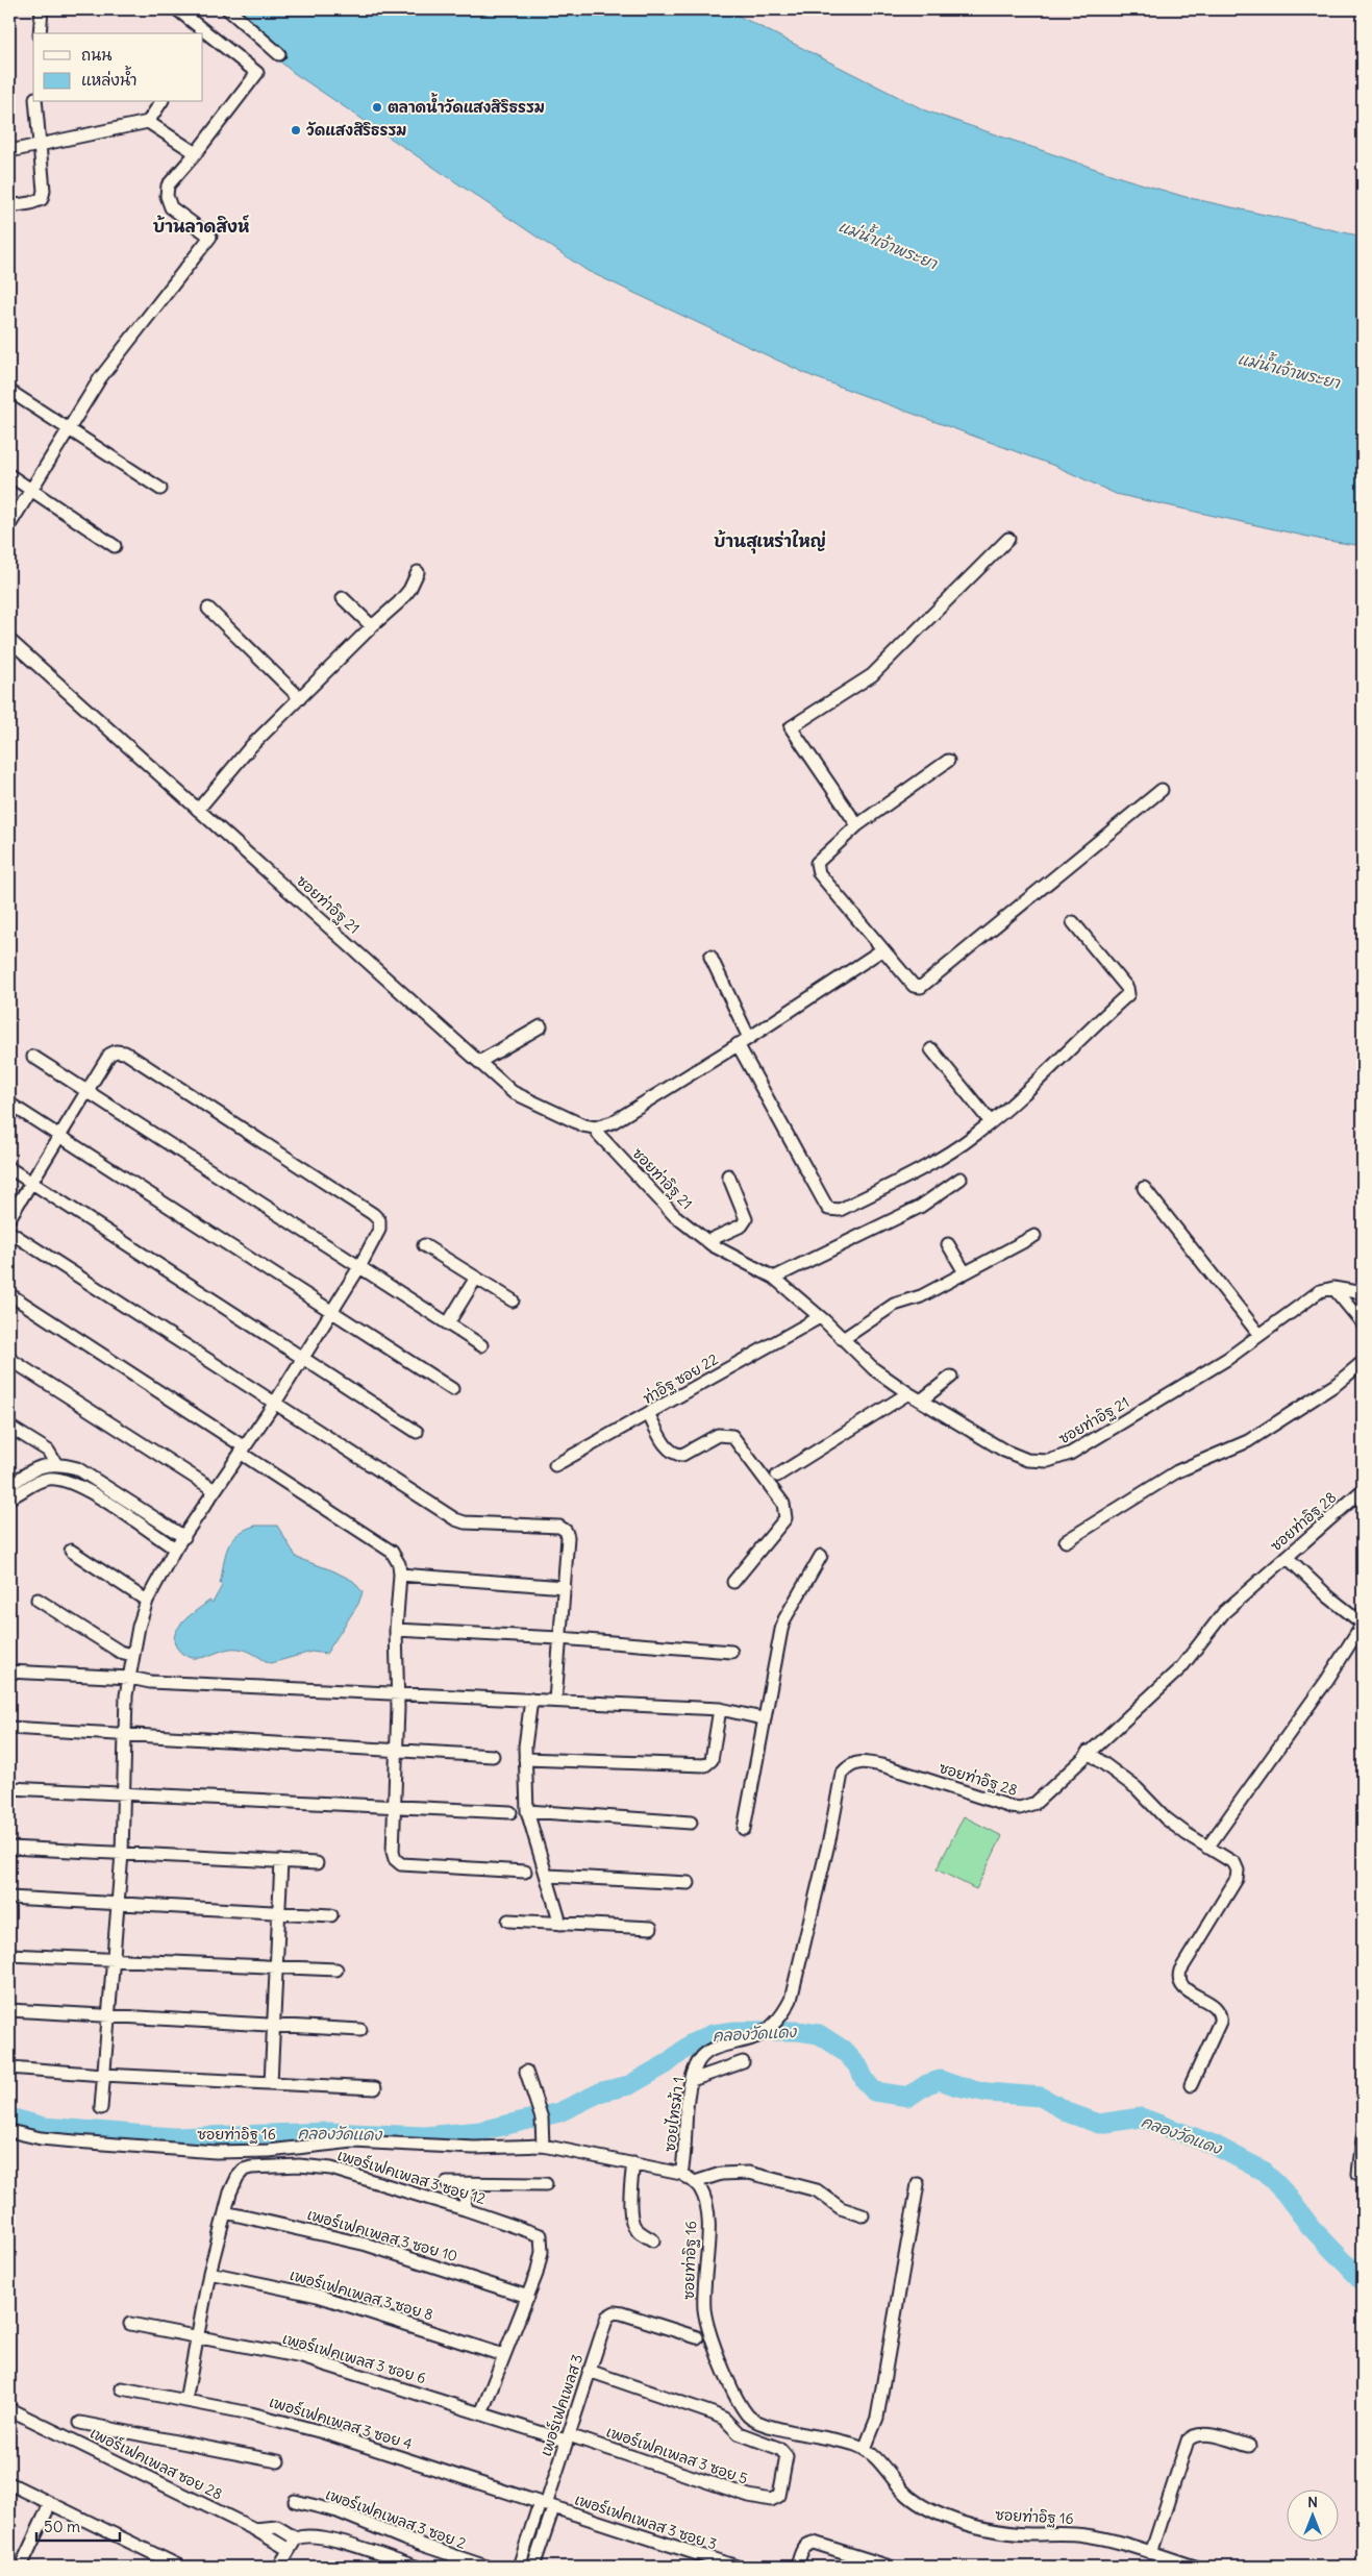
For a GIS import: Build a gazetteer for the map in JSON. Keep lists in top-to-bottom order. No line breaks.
{"streets":{"street":["ซอยท่าอิฐ 21","ท่าอิฐ ซอย 22","ซอยท่าอิฐ 28","ซอยไทรม้า 1","ซอยท่าอิฐ 16","เพอร์เฟคเพลส 3 ซอย 12","เพอร์เฟคเพลส 3 ซอย 10","เพอร์เฟคเพลส 3 ซอย 8","เพอร์เฟคเพลส 3 ซอย 6","เพอร์เฟคเพลส 3","เพอร์เฟคเพลส 3 ซอย 4","เพอร์เฟคเพลส 3 ซอย 5","เพอร์เฟคเพลส ซอย 28","เพอร์เฟคเพลส 3 ซอย 2","เพอร์เฟคเพลส 3 ซอย 3"]},"crossings":[["ซอยท่าอิฐ 21","ท่าอิฐ ซอย 22"],["ซอยท่าอิฐ 28","ซอยไทรม้า 1"],["ซอยไทรม้า 1","ซอยท่าอิฐ 16"],["เพอร์เฟคเพลส 3 ซอย 12","เพอร์เฟคเพลส 3 ซอย 10"],["เพอร์เฟคเพลส 3 ซอย 6","เพอร์เฟคเพลส 3"],["เพอร์เฟคเพลส 3 ซอย 6","เพอร์เฟคเพลส 3 ซอย 5"],["เพอร์เฟคเพลส 3","เพอร์เฟคเพลส 3 ซอย 4"],["เพอร์เฟคเพลส 3","เพอร์เฟคเพลส 3 ซอย 5"],["เพอร์เฟคเพลส 3","เพอร์เฟคเพลส 3 ซอย 3"],["เพอร์เฟคเพลส 3 ซอย 4","เพอร์เฟคเพลส 3 ซอย 3"]],"districts":["บ้านลาดสิงห์","บ้านสุเหร่าใหญ่"],"water":["แม่น้ำเจ้าพระยา","คลองวัดแดง"],"places":["ตลาดน้ำวัดแสงสิริธรรม","วัดแสงสิริธรรม"],"legend":["ถนน","แหล่งน้ำ"],"scale_bar":"50 m","north":"top"}
